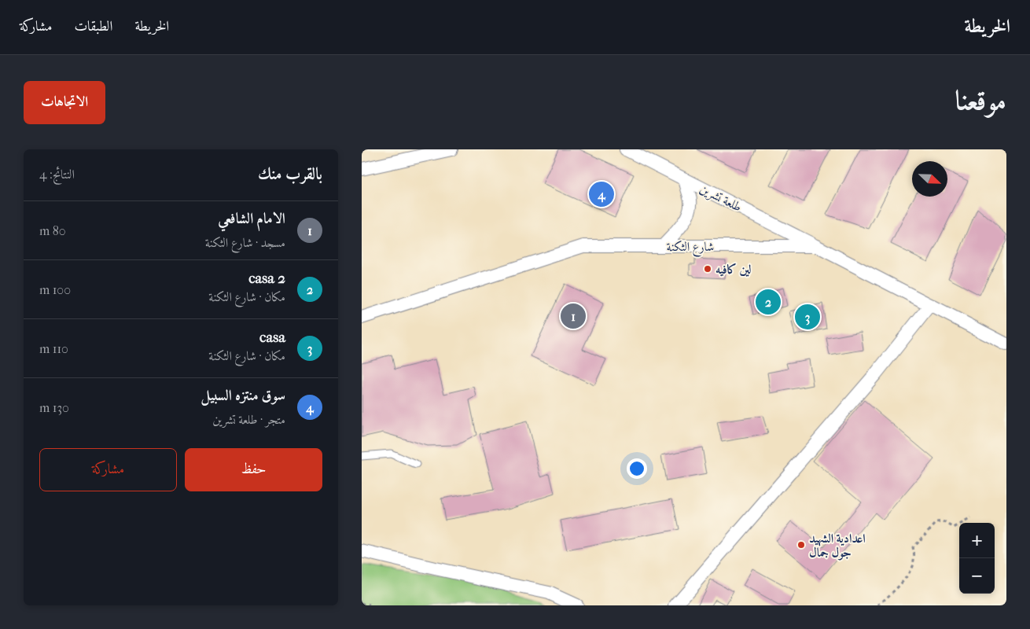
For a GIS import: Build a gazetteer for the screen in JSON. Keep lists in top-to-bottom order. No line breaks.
{"streets":{"street":["طلعة تشرين","شارع الثكنة"]},"crossings":[["طلعة تشرين","شارع الثكنة"]],"places":["لين كافيه","اعدادية الشهيد جول جمال"],"north":"bottom right","page":{"header":"الخريطة","nav":["الخريطة","الطبقات","مشاركة"],"title":"موقعنا","buttons":["الاتجاهات",["حفظ","مشاركة"]],"heading":["بالقرب منك","النتائج: 4"],"pins":["4","2","1","3"],"list":[{"mark":"1","name":"الامام الشافعي","note":"مسجد · شارع الثكنة","value":"80 m"},{"mark":"2","name":"casa 2","note":"مكان · شارع الثكنة","value":"100 m"},{"mark":"3","name":"casa","note":"مكان · شارع الثكنة","value":"110 m"},{"mark":"4","name":"سوق منتزه السبيل","note":"متجر · طلعة تشرين","value":"130 m"}],"map_buttons":["+","−"]}}
